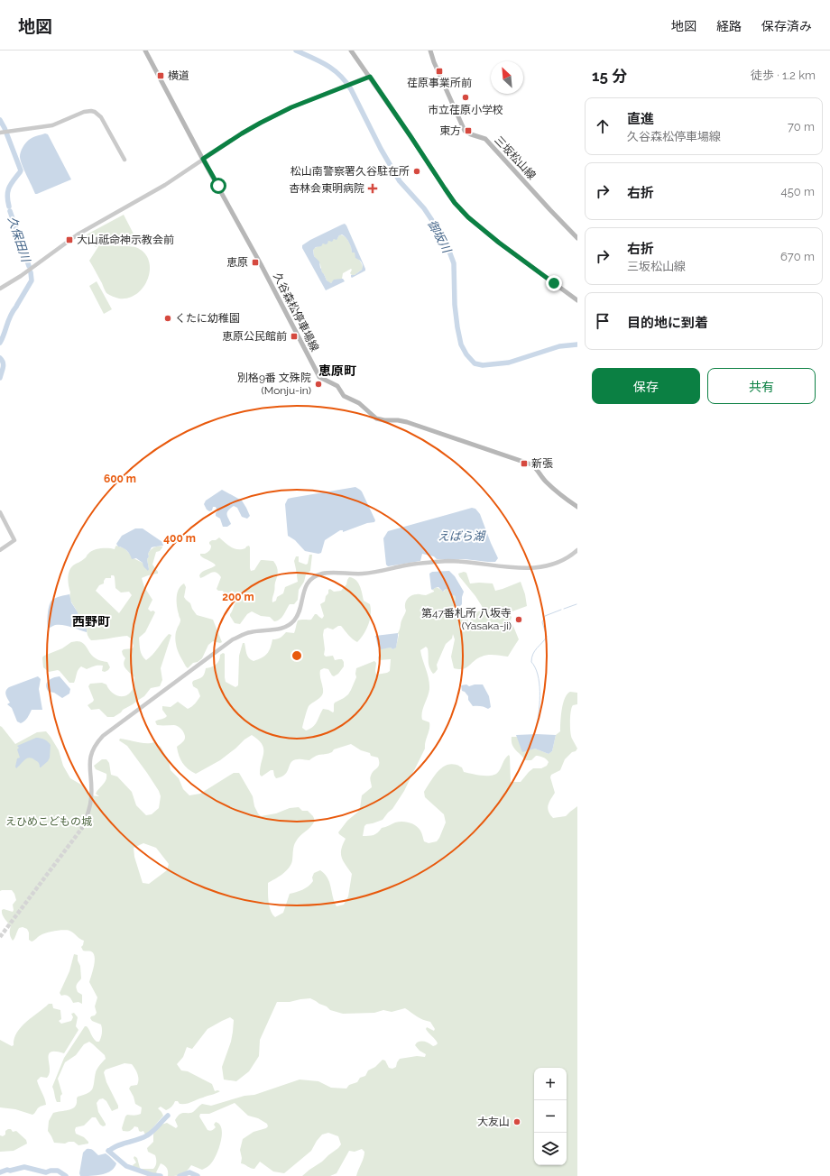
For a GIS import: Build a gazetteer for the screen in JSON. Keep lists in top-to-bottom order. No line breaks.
{"streets":{"main road":["三坂松山線","久谷森松停車場線"]},"districts":["恵原町","西野町"],"water":["御坂川","久保田川","えばら湖"],"parks":["えひめこどもの城"],"places":{"transit":["荏原事業所前","横道","東方","大山祗命神示教会前","恵原","恵原公民館前","新張"],"other":["市立荏原小学校","松山南警察署久谷駐在所","くたに幼稚園","別格9番 文殊院 (Monju-in)","第47番札所 八坂寺 (Yasaka-ji)","大友山"],"health":["杏林会東明病院"]},"north":"top left","page":{"header":"地図","nav":["地図","経路","保存済み"],"heading":["15 分","徒歩 · 1.2 km"],"list":[["直進","久谷森松停車場線","70 m"],["右折","450 m"],["右折","三坂松山線","670 m"],"目的地に到着"],"buttons":["保存","共有"],"map_buttons":["+","−"]},"rings":["600 m","400 m","200 m"]}
